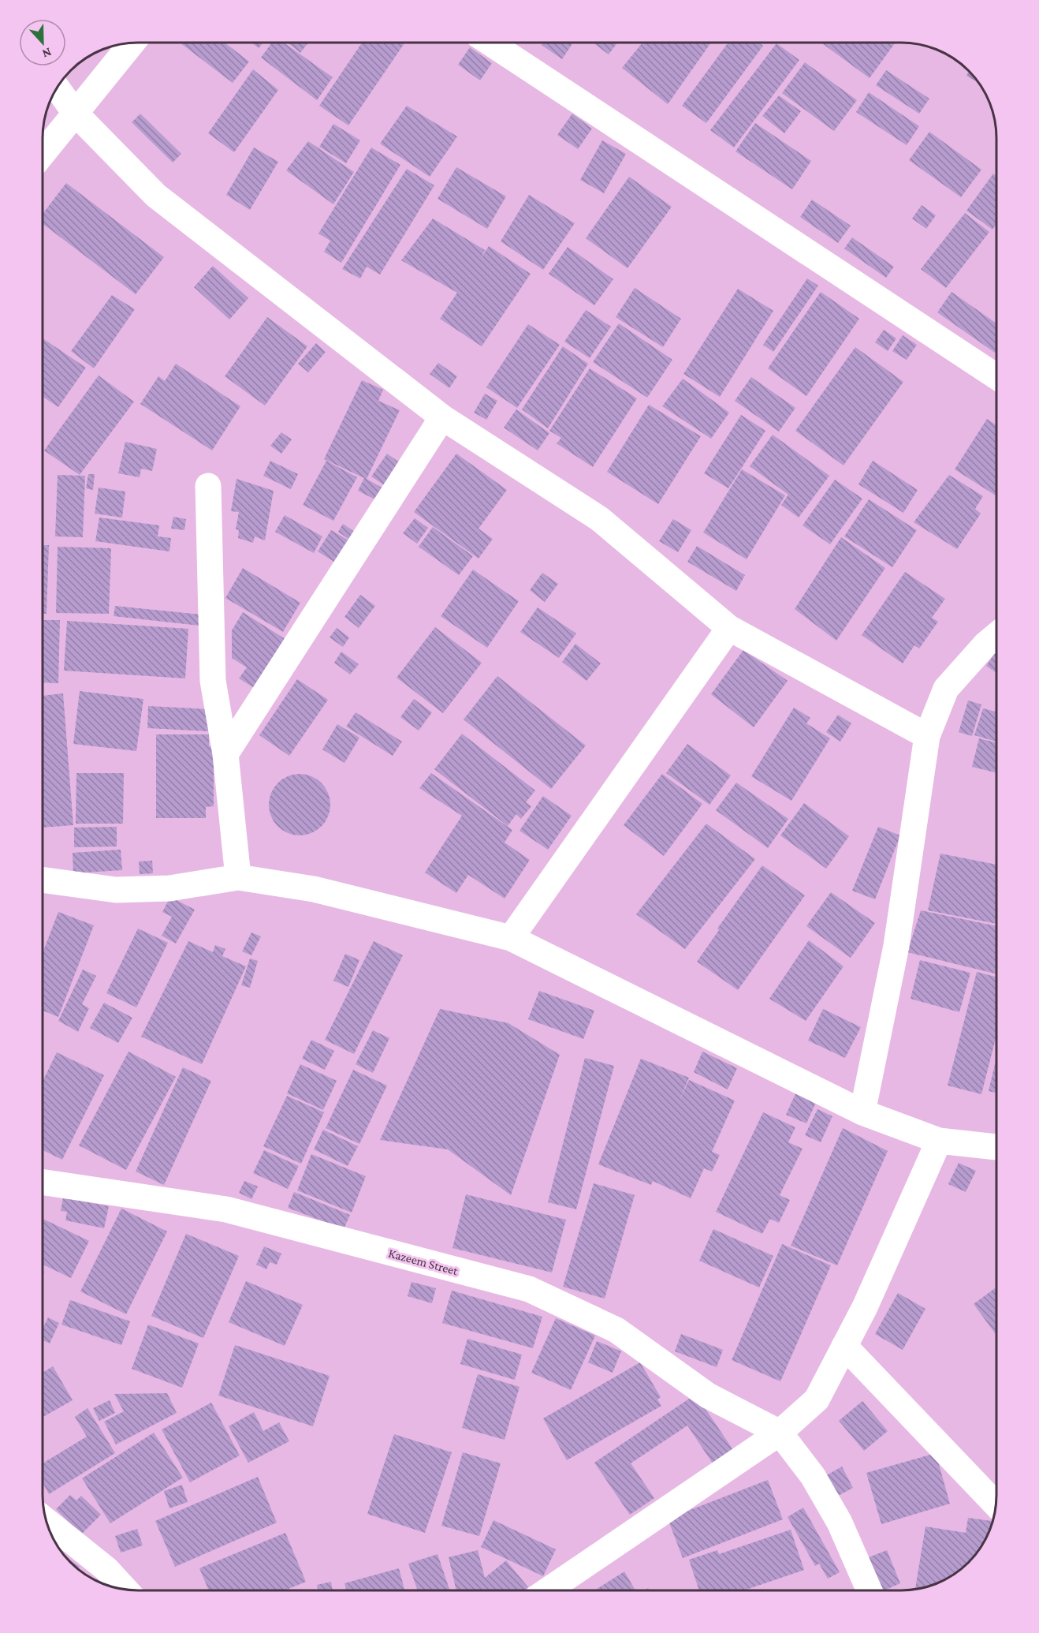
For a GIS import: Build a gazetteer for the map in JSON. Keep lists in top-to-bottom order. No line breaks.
{"streets":{"street":["Kazeem Street"]},"north":"bottom"}
